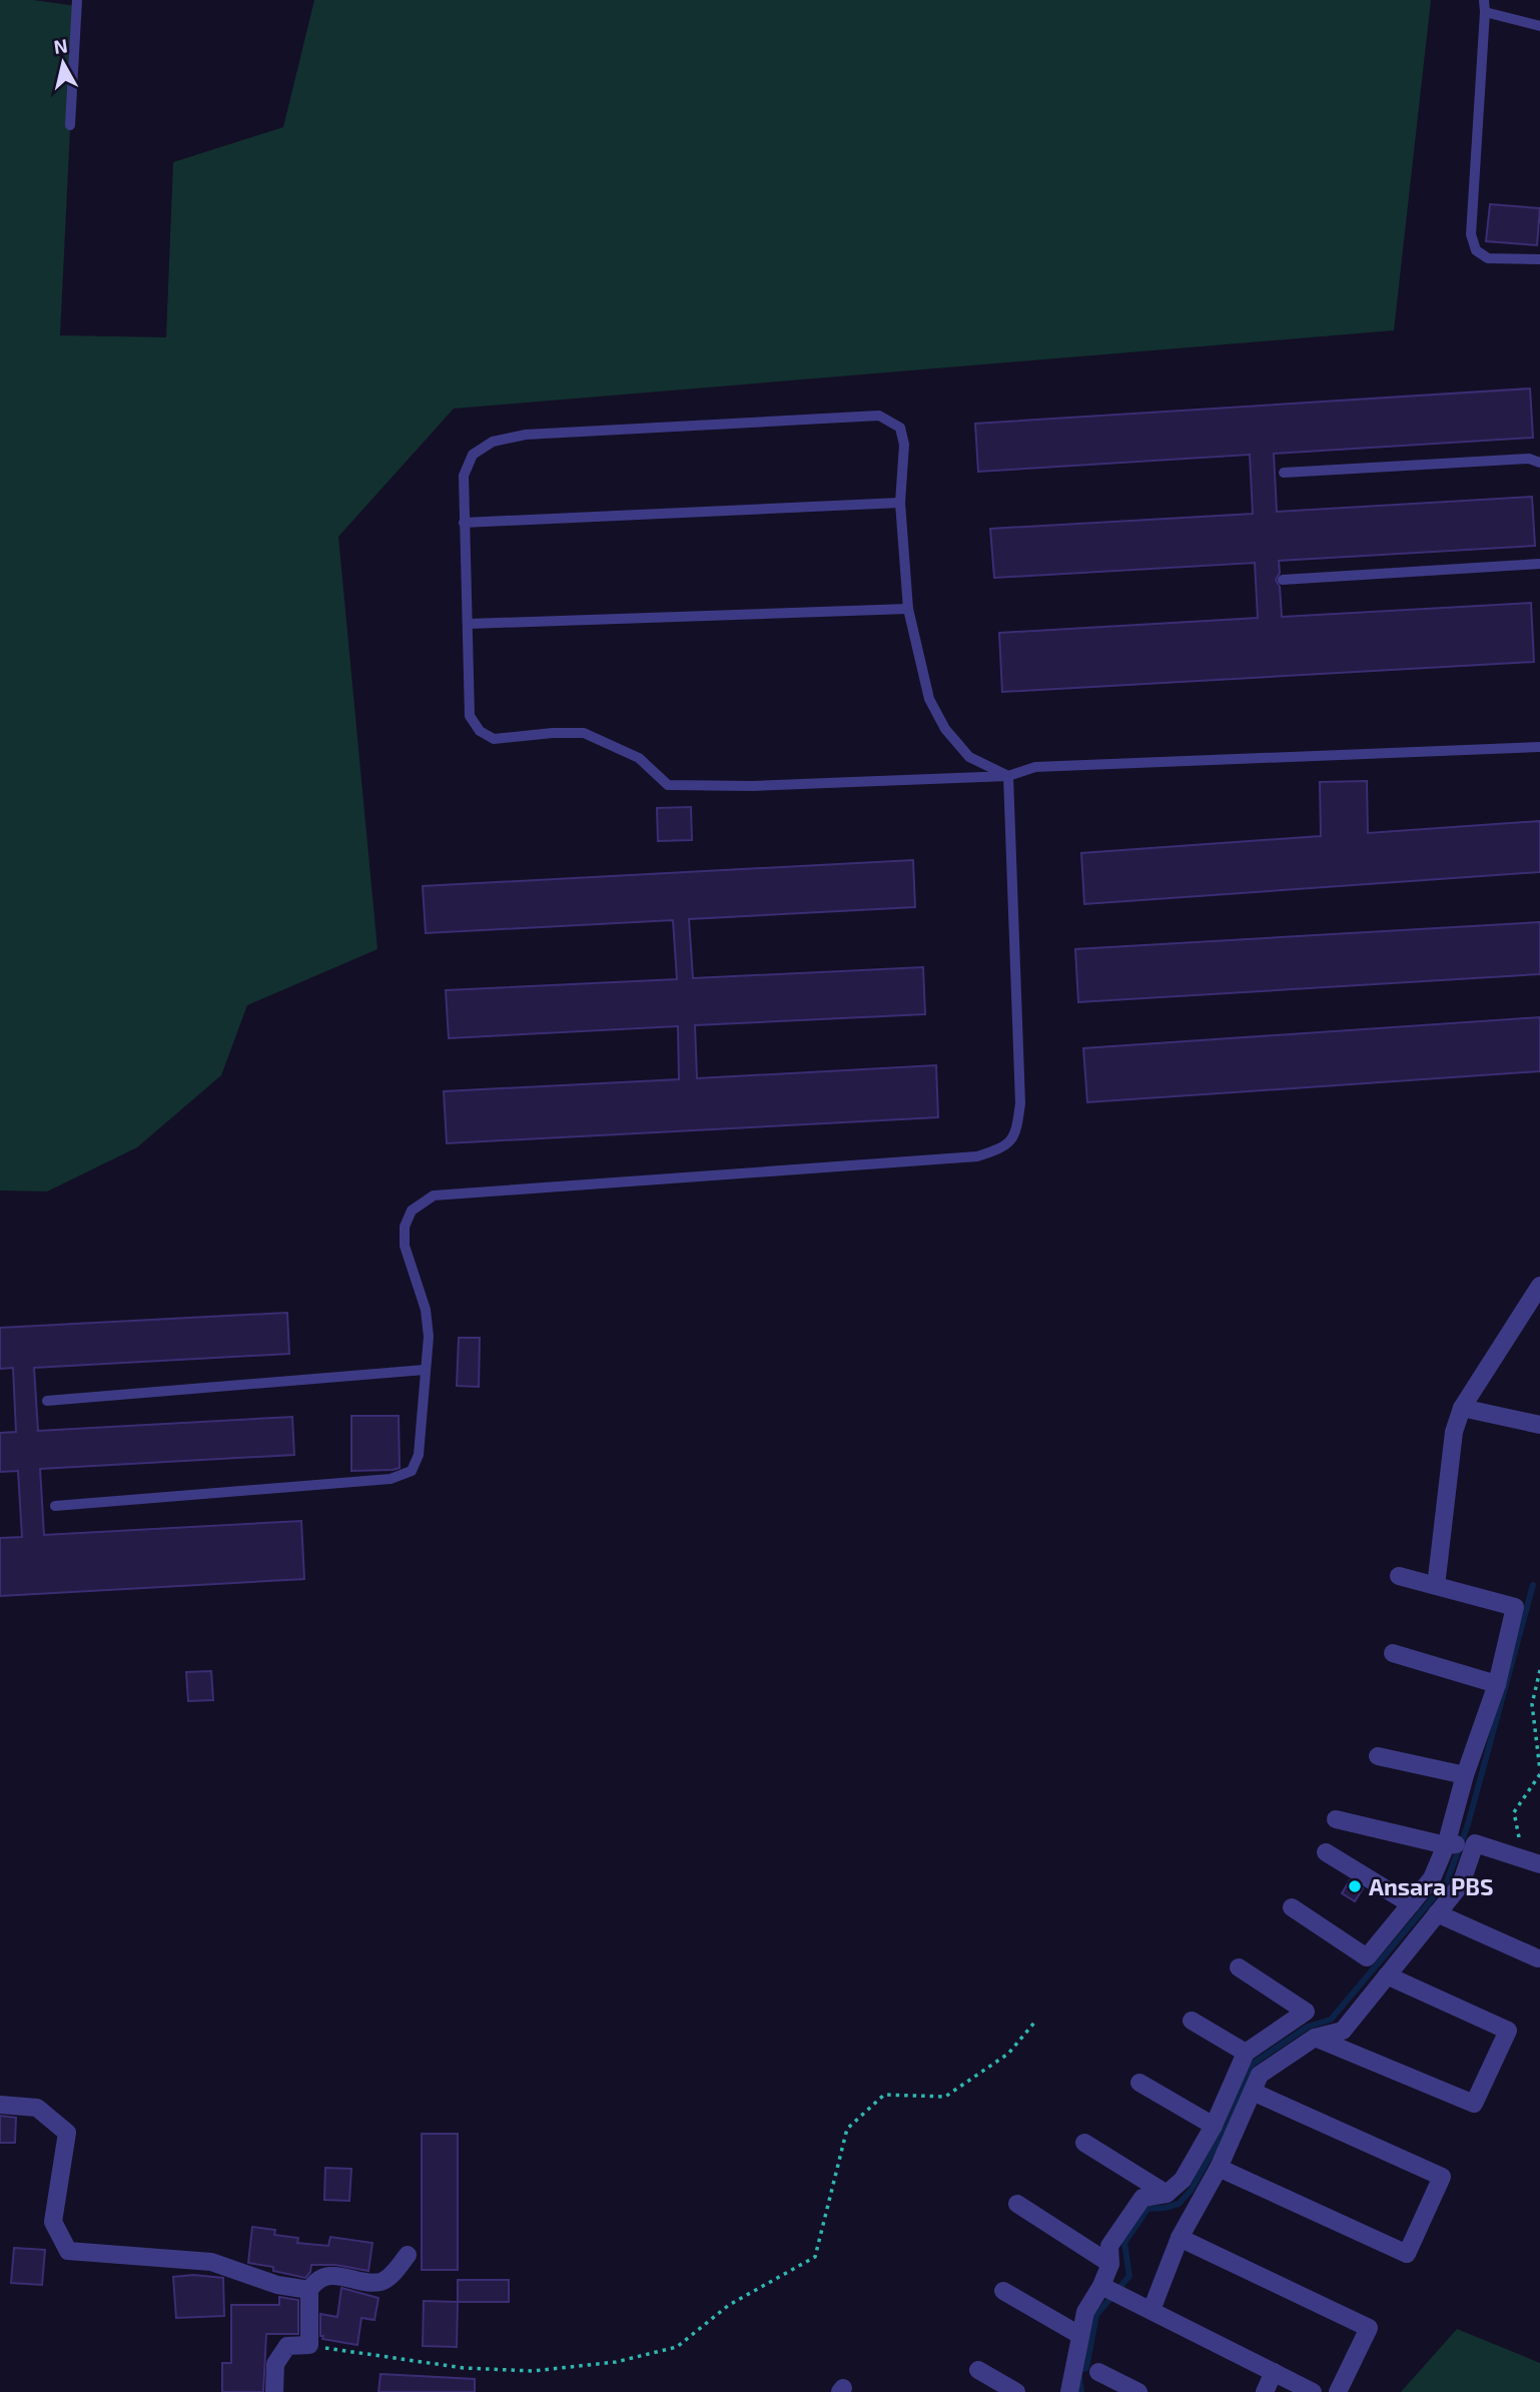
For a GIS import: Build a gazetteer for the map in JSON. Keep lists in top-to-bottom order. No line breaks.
{"places":["Ansara PBS"],"north":"top"}
